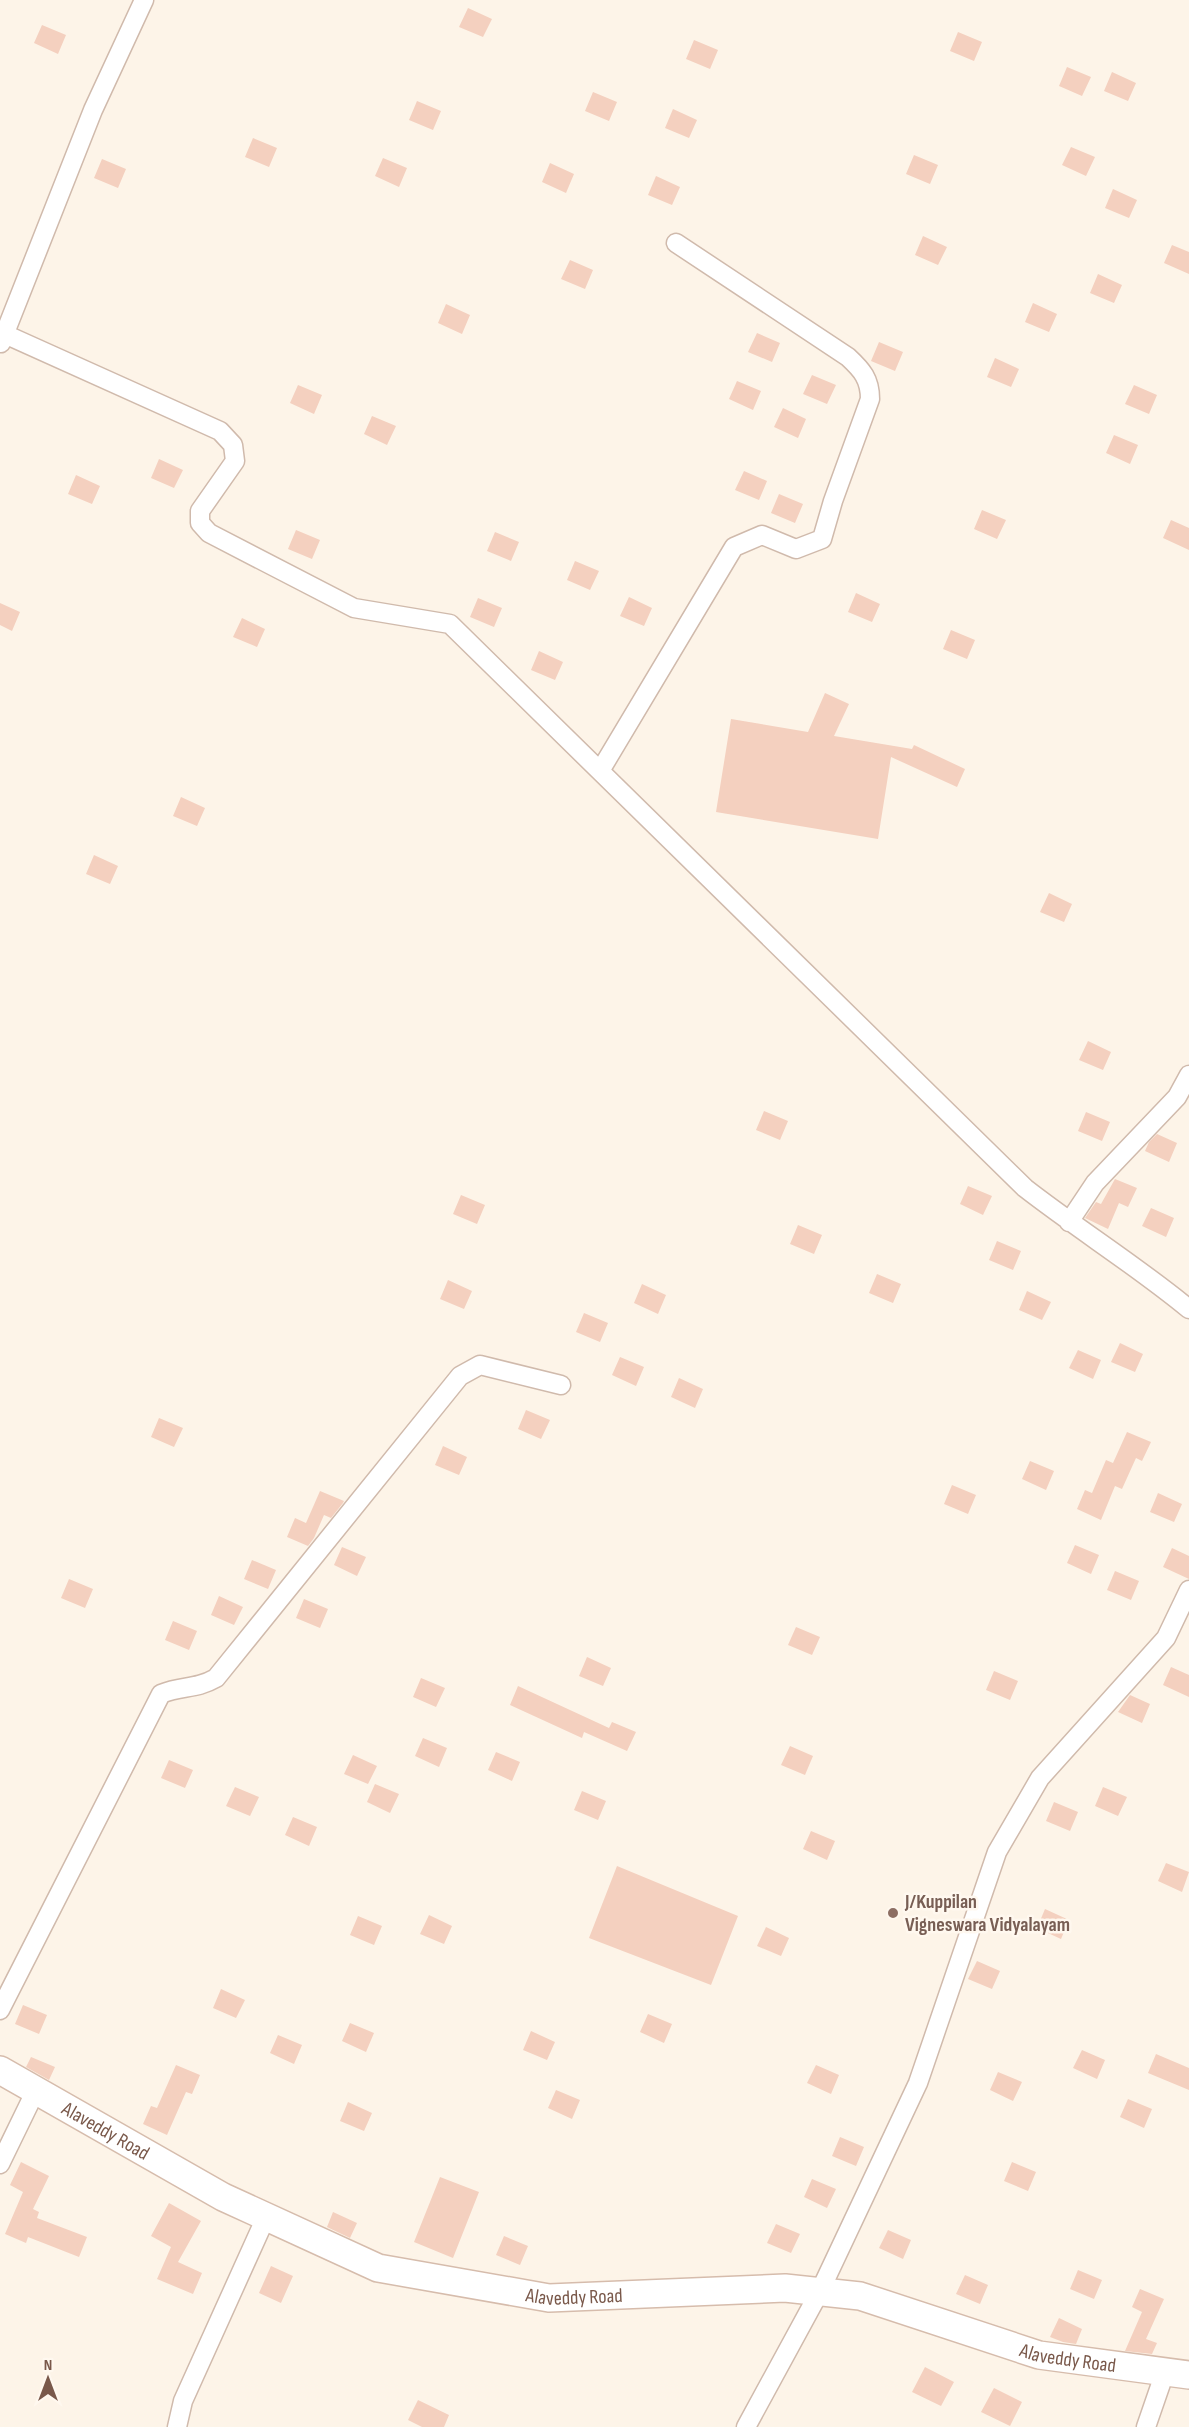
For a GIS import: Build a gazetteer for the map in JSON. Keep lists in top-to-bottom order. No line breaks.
{"streets":{"street":["Alaveddy Road"]},"places":["J/Kuppilan Vigneswara Vidyalayam"],"north":"top"}
